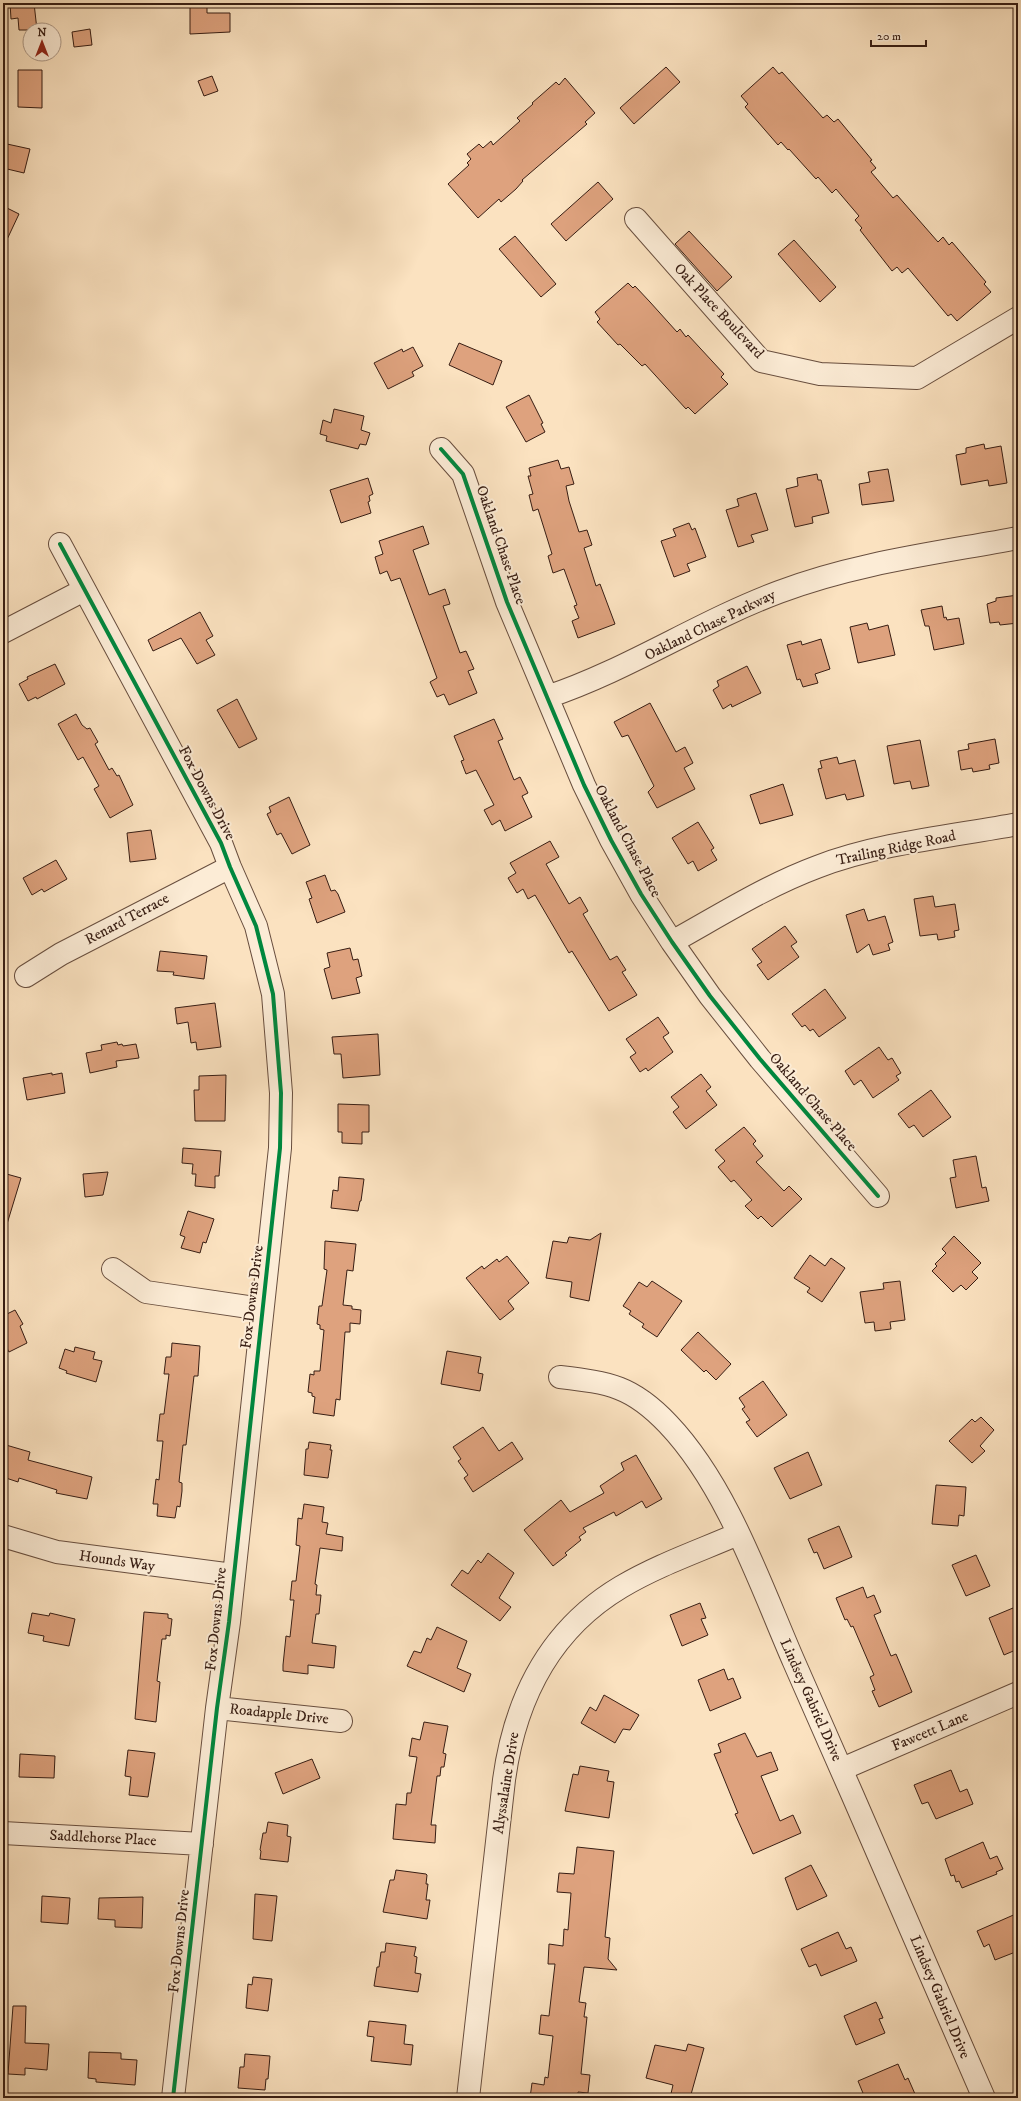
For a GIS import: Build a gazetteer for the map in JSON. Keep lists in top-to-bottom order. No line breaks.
{"streets":{"street":["Oak Place Boulevard","Oakland Chase Place","Oakland Chase Parkway","Fox Downs Drive","Trailing Ridge Road","Renard Terrace","Hounds Way","Lindsey Gabriel Drive","Roadapple Drive","Fawcett Lane","Alyssalaine Drive","Saddlehorse Place"]},"crossings":[["Oakland Chase Place","Oakland Chase Parkway"],["Oakland Chase Place","Trailing Ridge Road"],["Fox Downs Drive","Renard Terrace"],["Fox Downs Drive","Hounds Way"],["Fox Downs Drive","Roadapple Drive"],["Fox Downs Drive","Saddlehorse Place"],["Lindsey Gabriel Drive","Fawcett Lane"],["Lindsey Gabriel Drive","Alyssalaine Drive"]],"scale_bar":"20 m","north":"top"}
